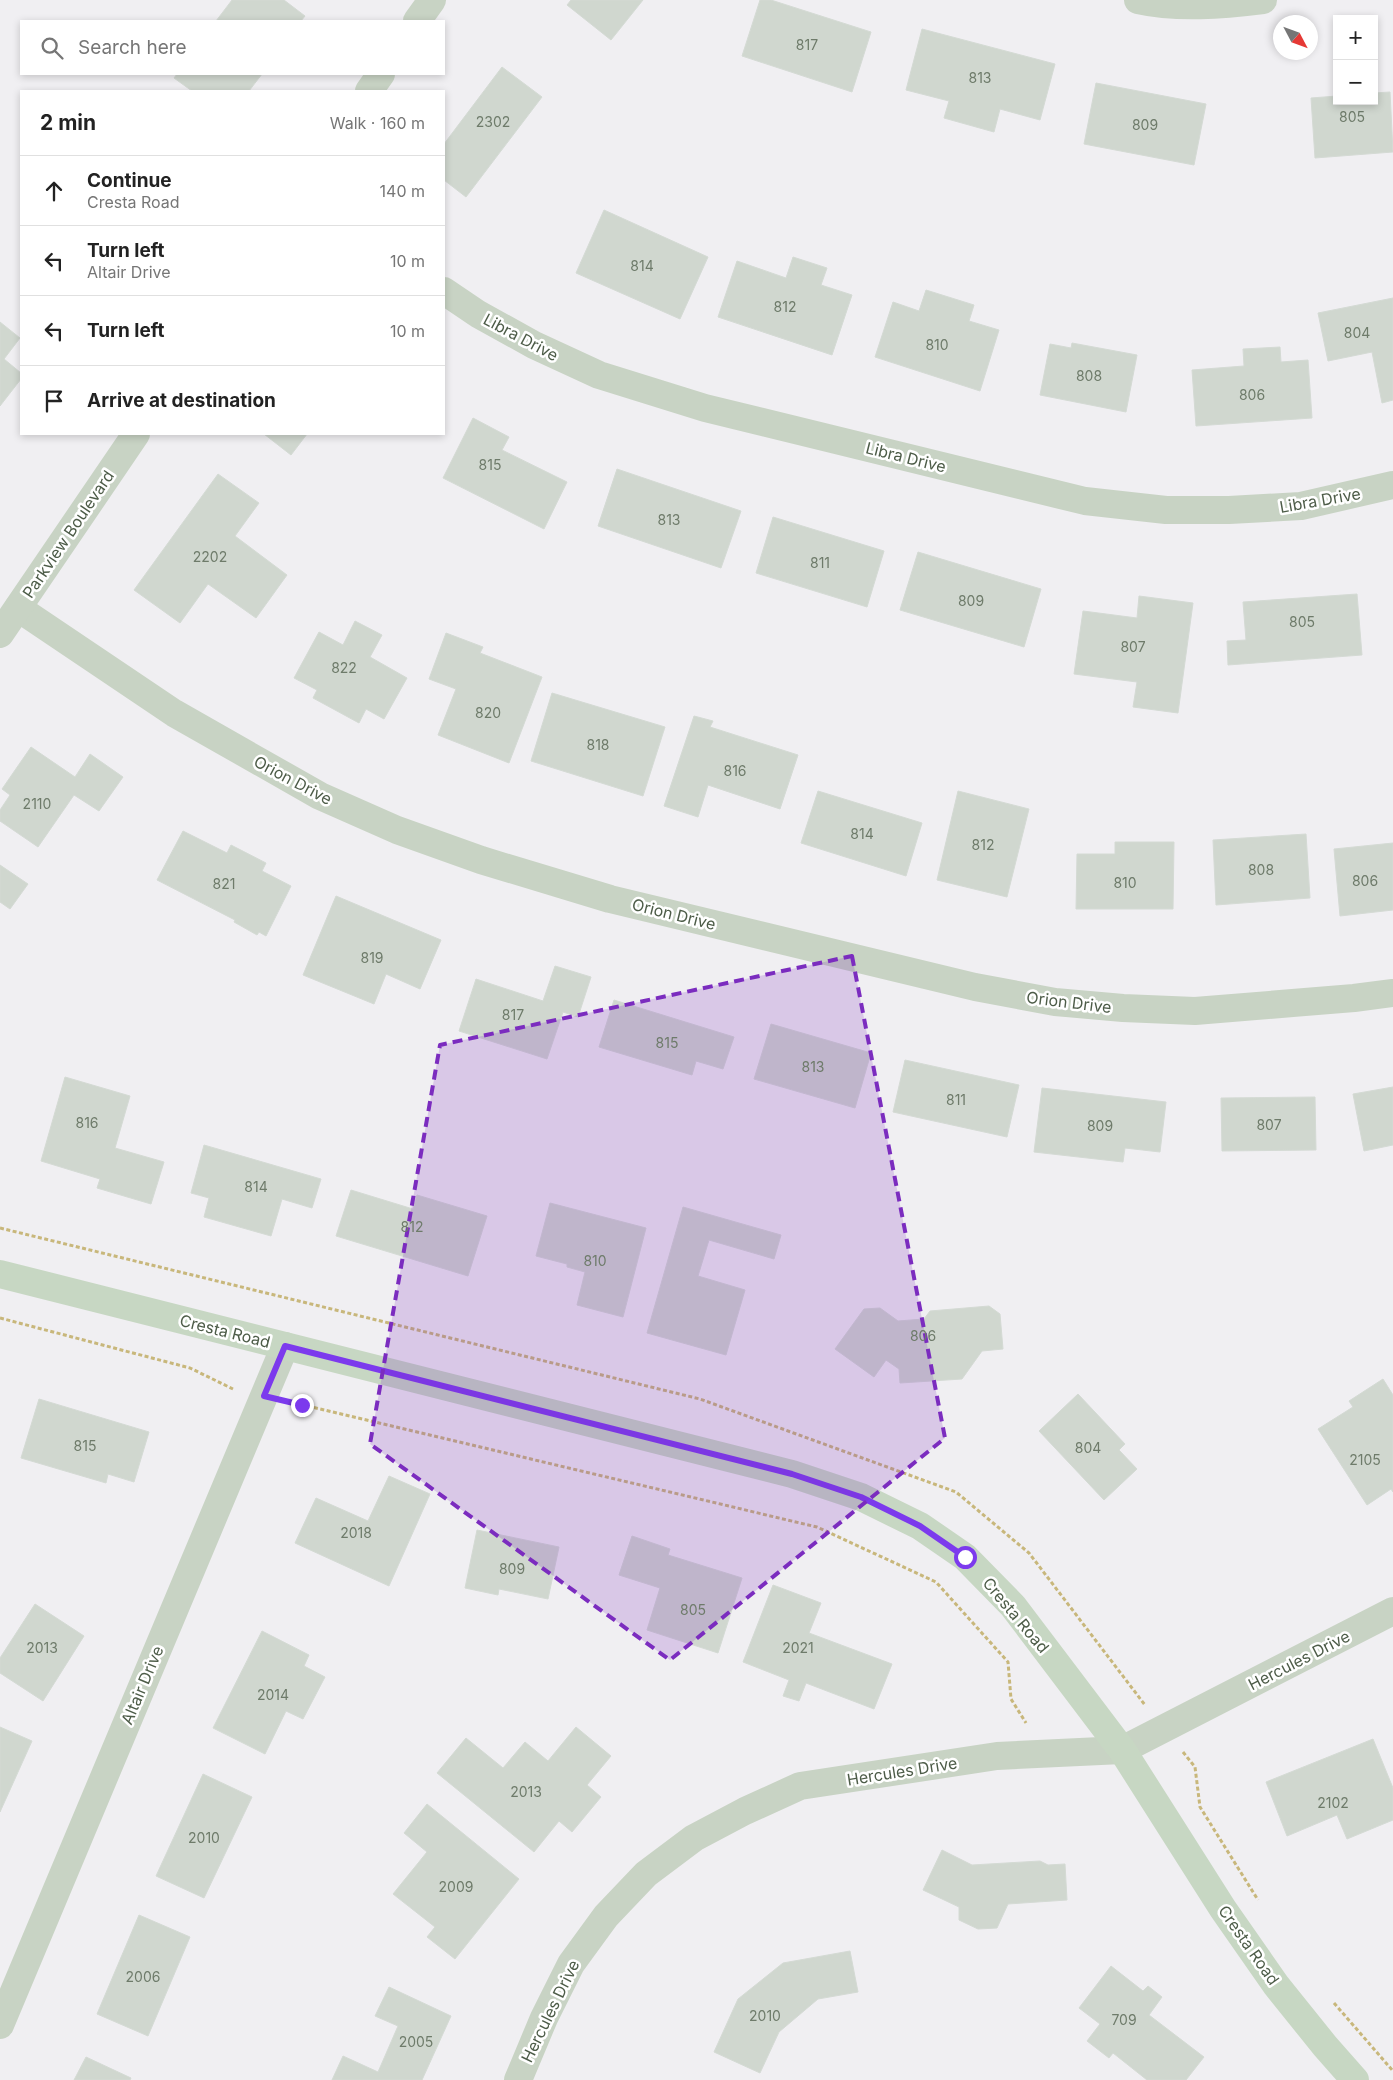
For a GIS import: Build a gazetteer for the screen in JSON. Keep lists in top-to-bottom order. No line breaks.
{"streets":{"main road":["Cresta Road"],"street":["Libra Drive","Parkview Boulevard","Orion Drive","Hercules Drive","Altair Drive"]},"crossings":[["Parkview Boulevard","Orion Drive"],["Cresta Road","Hercules Drive"],["Cresta Road","Altair Drive"]],"house_numbers":["817","813","805","2302","809","814","812","804","810","808","806","815","813","2202","811","809","805","807","822","820","818","816","2110","814","812","808","806","810","821","819","817","815","813","811","816","807","809","814","812","810","806","815","804","2105","2018","809","805","2013","2021","2014","2013","2102","2010","2009","2006","2010","709","2005"],"north":"bottom right","page":{"map_buttons":["+","−"],"search":"Search here","heading":["2 min","Walk · 160 m"],"list":[["Continue","Cresta Road","140 m"],["Turn left","Altair Drive","10 m"],["Turn left","10 m"],"Arrive at destination"]}}
